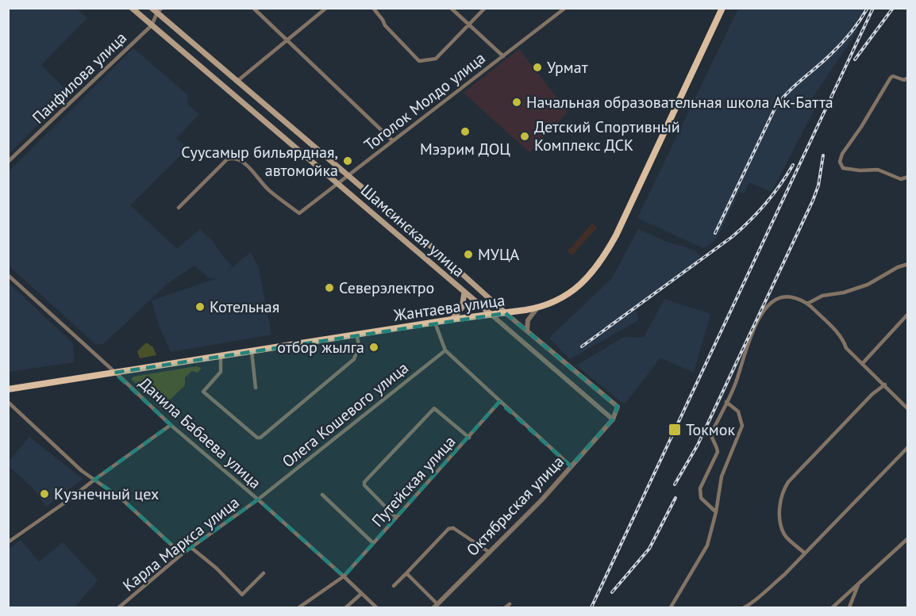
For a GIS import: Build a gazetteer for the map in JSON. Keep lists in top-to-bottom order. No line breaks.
{"streets":{"main road":["Шамсинская улица","Жантаева улица"],"street":["Панфилова улица","Тоголок Молдо улица","Олега Кошевого улица","Данила Бабаева улица","Путейская улица","Октябрьская улица","Карла Маркса улица"]},"crossings":[["Панфилова улица","Шамсинская улица"],["Тоголок Молдо улица","Шамсинская улица"],["Шамсинская улица","Жантаева улица"],["Шамсинская улица","Октябрьская улица"],["Жантаева улица","Данила Бабаева улица"],["Олега Кошевого улица","Данила Бабаева улица"],["Олега Кошевого улица","Карла Маркса улица"],["Данила Бабаева улица","Путейская улица"],["Данила Бабаева улица","Карла Маркса улица"]],"places":{"other":["Урмат","Начальная образовательная школа Ак-Батта","Мээрим ДОЦ","Детский Спортивный Комплекс ДСК","Суусамыр бильярдная, автомойка","МУЦА","Северэлектро","Котельная","отбор жылга","Кузнечный цех"],"transit":["Токмок"]}}
